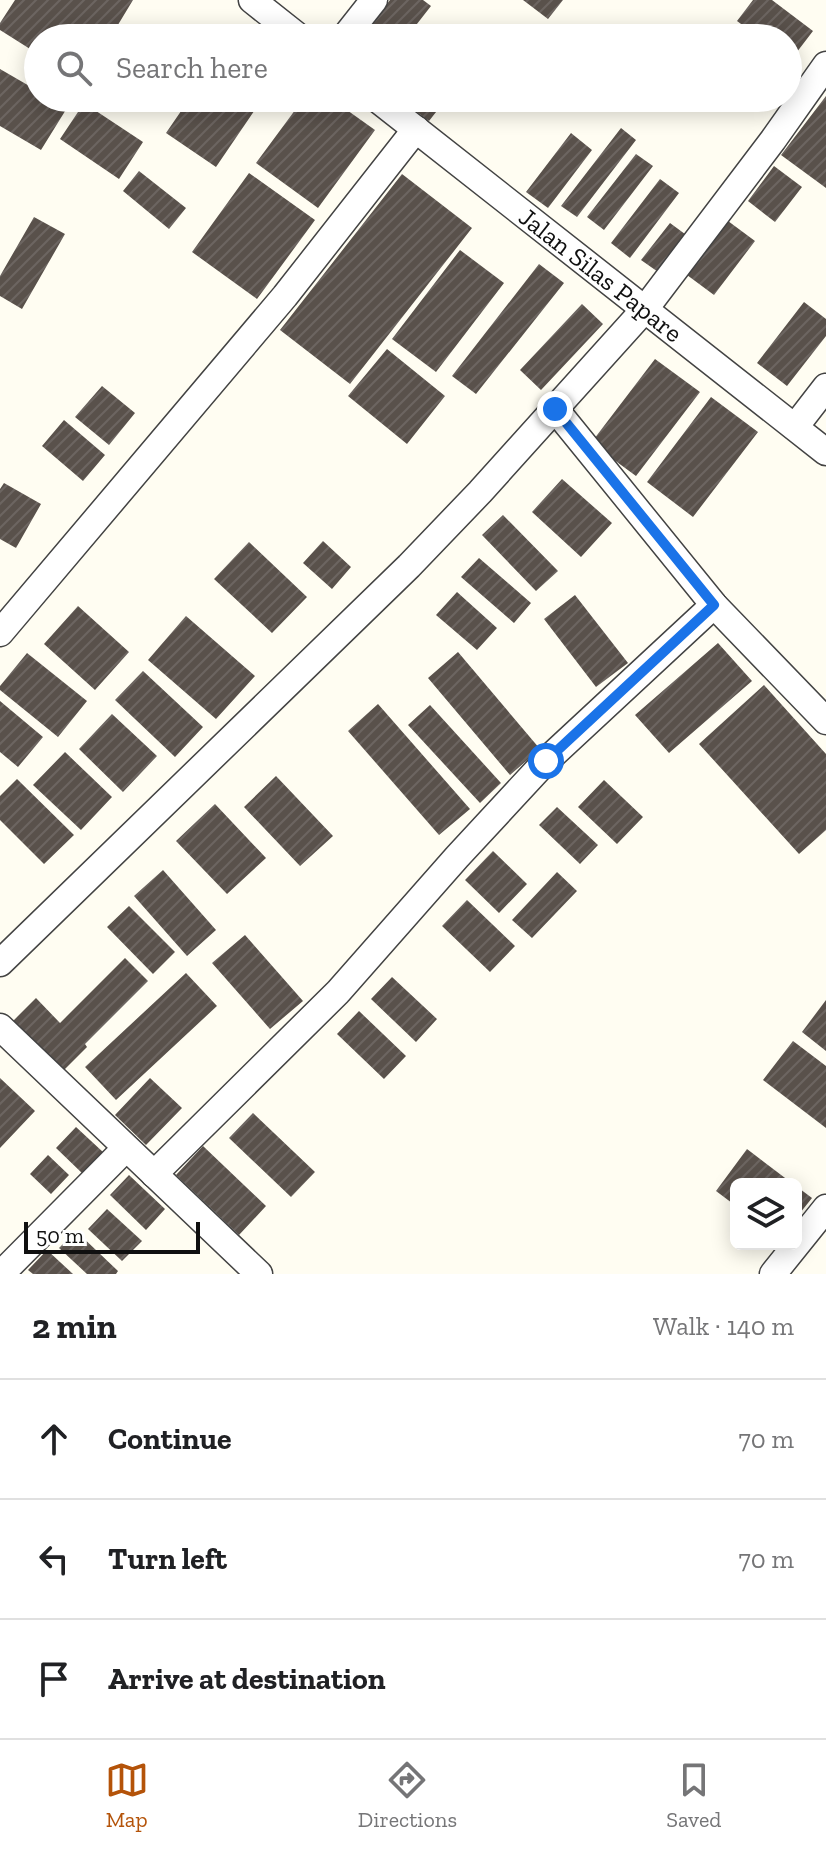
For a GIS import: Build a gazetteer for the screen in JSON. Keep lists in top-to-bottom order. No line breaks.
{"streets":{"street":["Jalan Silas Papare"]},"scale_bar":"50 m","page":{"search":"Search here","scale":"50 m","heading":["2 min","Walk · 140 m"],"list":[["Continue","70 m"],["Turn left","70 m"],"Arrive at destination"],"nav":["Map","Directions","Saved"]}}
